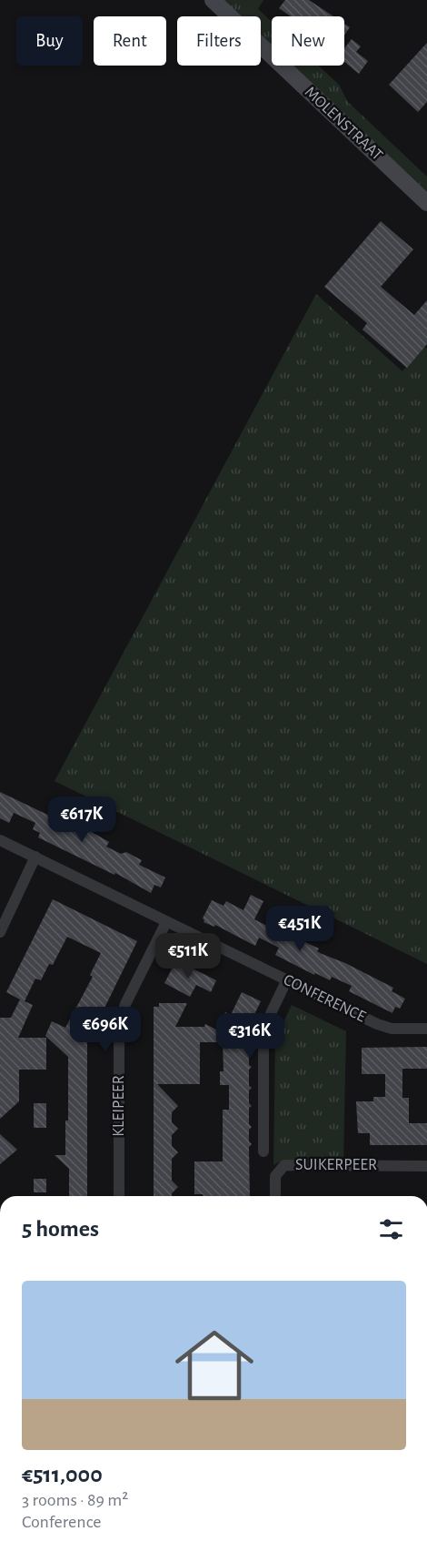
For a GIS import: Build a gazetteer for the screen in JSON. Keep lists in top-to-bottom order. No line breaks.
{"streets":{"street":["MOLENSTRAAT","CONFERENCE","KLEIPEER","SUIKERPEER"]},"crossings":[["CONFERENCE","KLEIPEER"]],"page":{"chip":["Buy","Rent","Filters","New"],"price":["€617K","€451K","€511K","€696K","€316K"],"heading":"5 homes","list":[{"name":"€511,000","note":"3 rooms · 89 m² · Conference"}]}}
